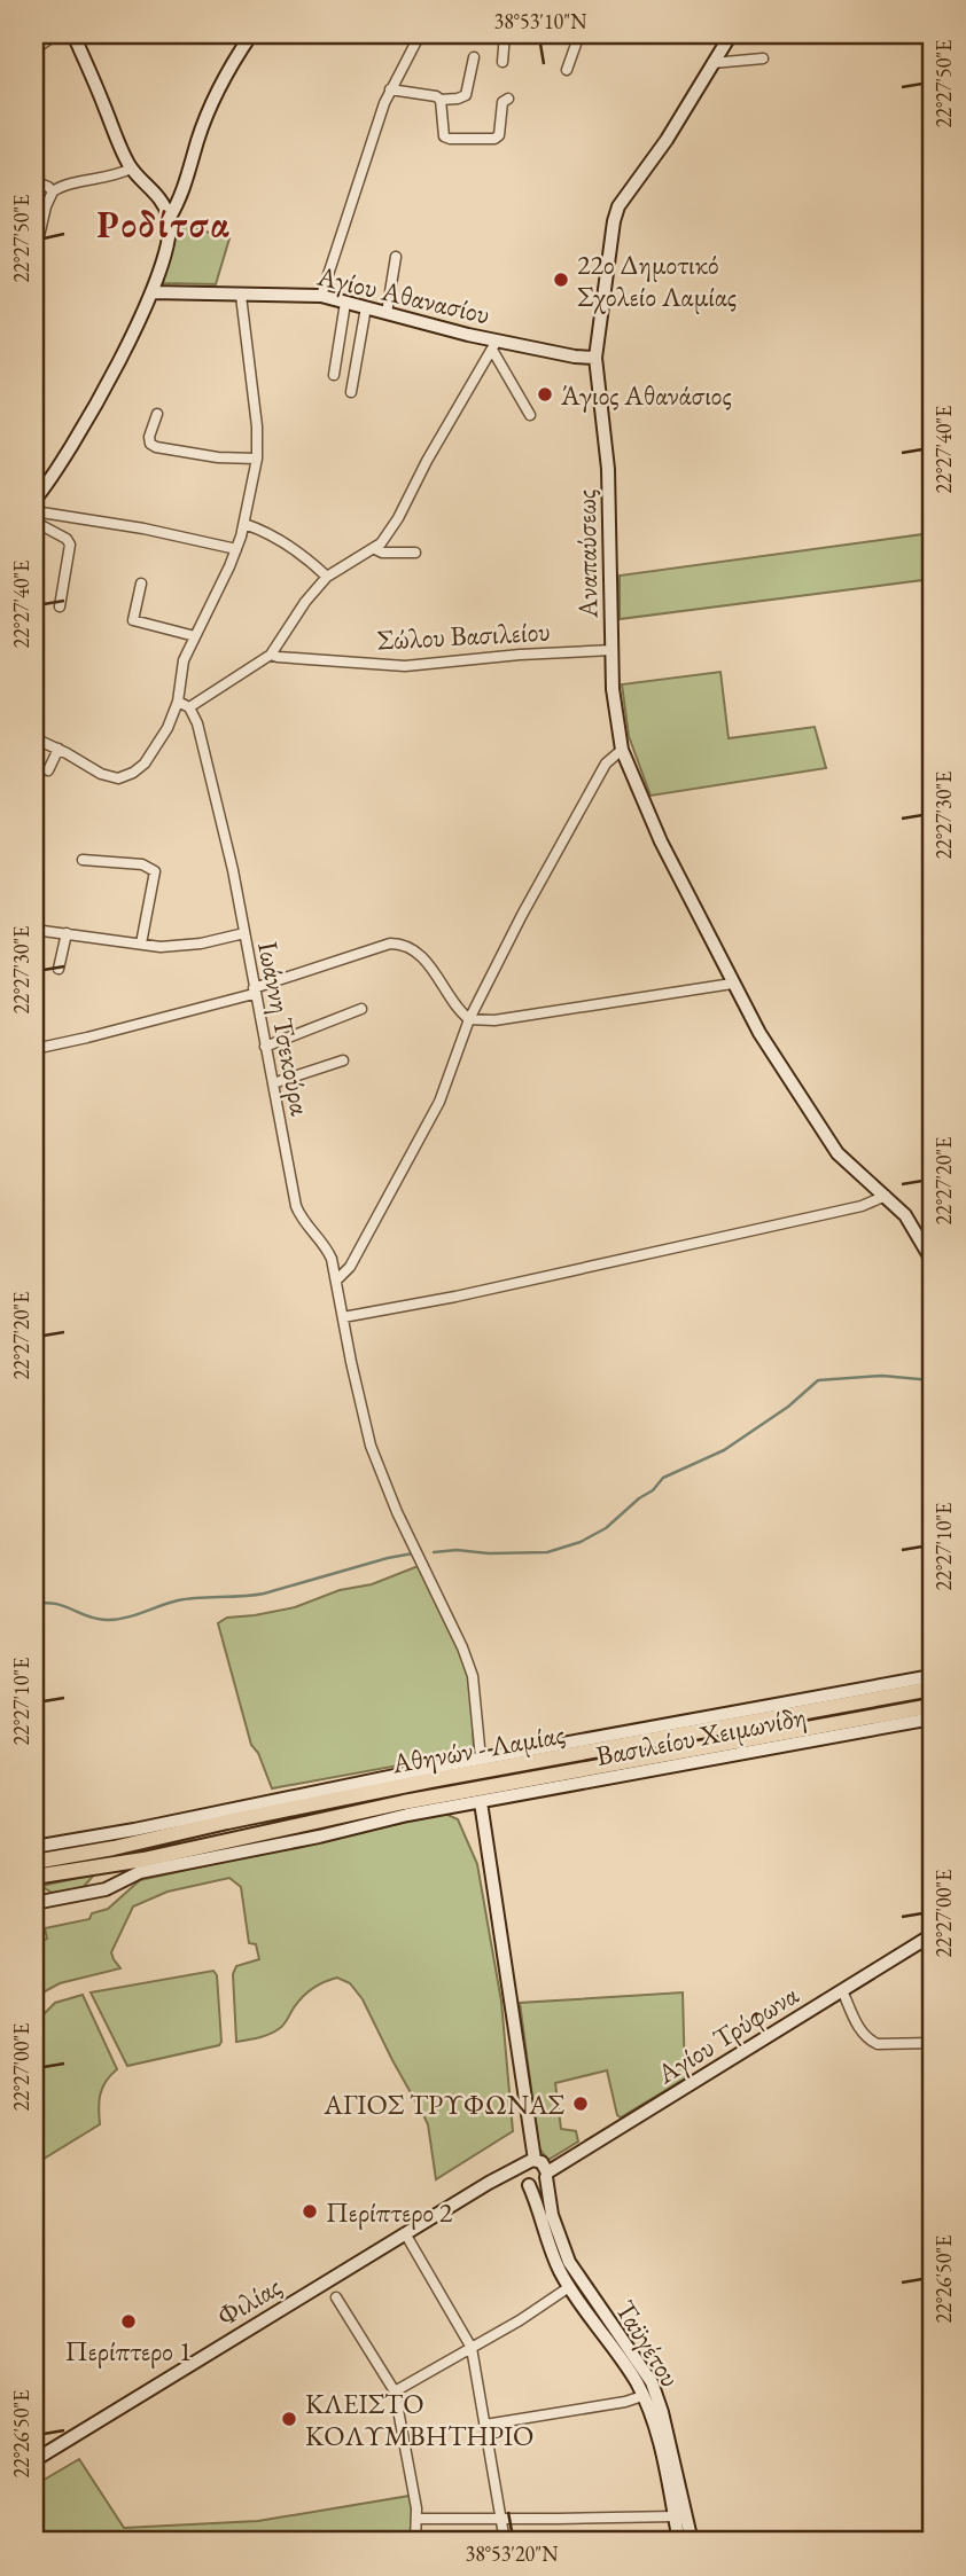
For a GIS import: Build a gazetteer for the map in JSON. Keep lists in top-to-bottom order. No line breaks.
{"streets":{"main road":["Αθηνών - Λαμίας"],"street":["Αγίου Αθανασίου","Αναπαύσεως","Σώλου Βασιλείου","Ιωάννη Τσεκούρα","Βασιλείου Χειμωνίδη","Αγίου Τρύφωνα","Φιλίας","Ταϋγέτου"]},"crossings":[["Αγίου Αθανασίου","Αναπαύσεως"],["Αναπαύσεως","Σώλου Βασιλείου"],["Αγίου Τρύφωνα","Φιλίας"],["Αγίου Τρύφωνα","Ταϋγέτου"],["Φιλίας","Ταϋγέτου"]],"districts":["Ροδίτσα"],"places":["22ο Δημοτικό Σχολείο Λαμίας","Άγιος Αθανάσιος","ΑΓΙΟΣ ΤΡΥΦΩΝΑΣ","Περίπτερο 2","Περίπτερο 1","ΚΛΕΙΣΤΟ ΚΟΛΥΜΒΗΤΗΡΙΟ"],"coordinates":["38°53'10\"N","22°27'50\"E","22°27'40\"E","22°27'30\"E","22°27'20\"E","22°27'10\"E","22°27'00\"E","22°26'50\"E","38°53'20\"N"]}
